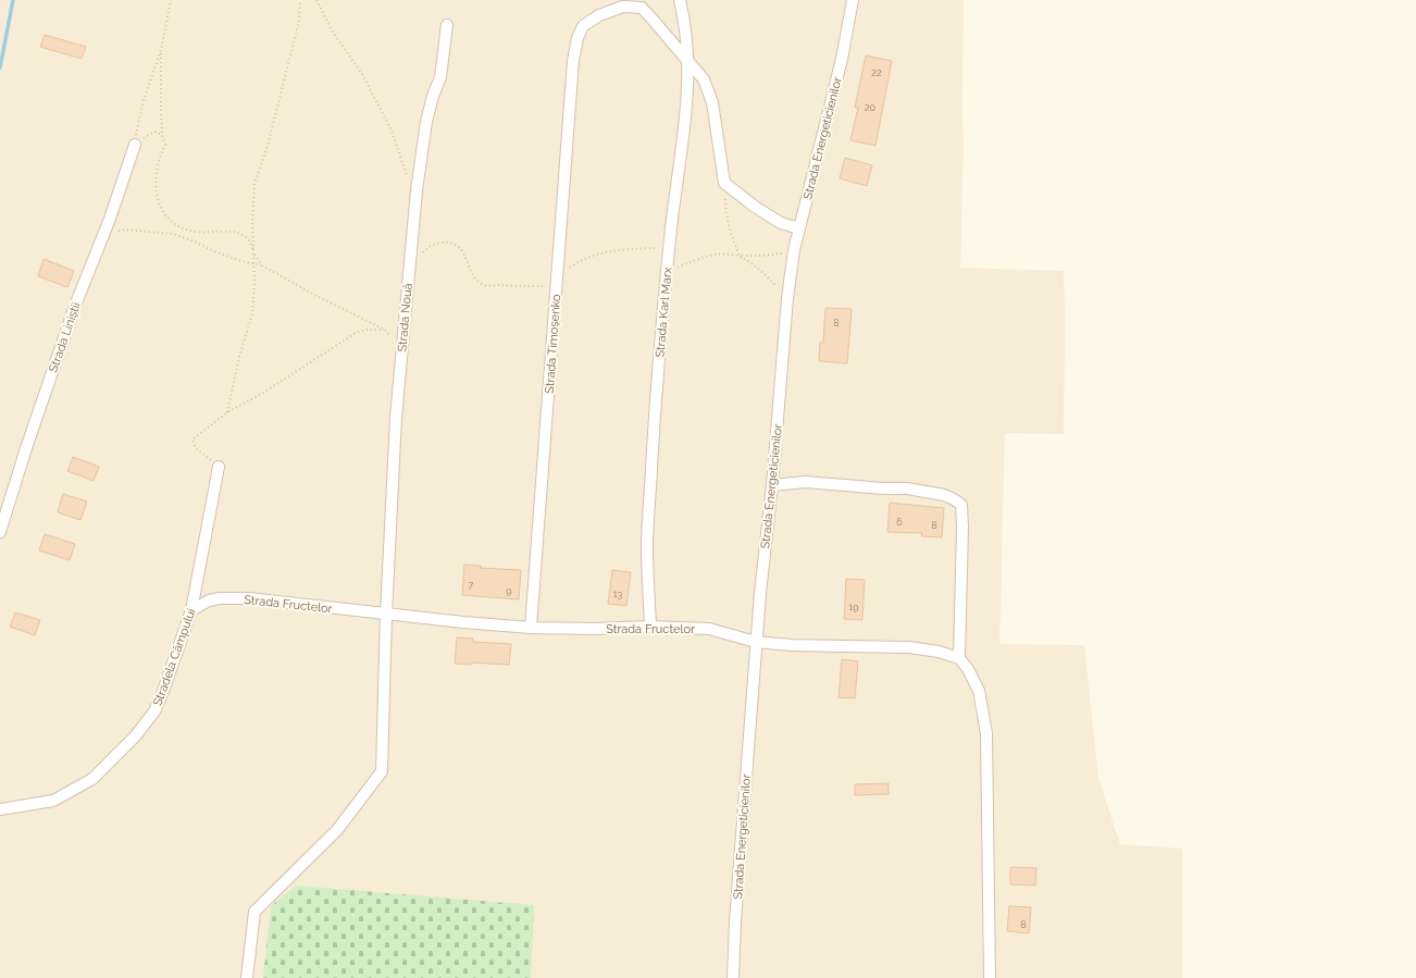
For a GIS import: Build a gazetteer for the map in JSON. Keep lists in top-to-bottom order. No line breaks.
{"streets":{"street":["Strada Energeticienilor","Strada Karl Marx","Strada Nouă","Strada Liniștii","Strada Timoșenko","Strada Fructelor","Stradela Câmpului"]},"crossings":[["Strada Energeticienilor","Strada Fructelor"],["Strada Karl Marx","Strada Timoșenko"],["Strada Karl Marx","Strada Fructelor"],["Strada Nouă","Strada Fructelor"],["Strada Timoșenko","Strada Fructelor"],["Strada Fructelor","Stradela Câmpului"]],"house_numbers":["22","20","8","6","8","7","9","13","19","8"]}
